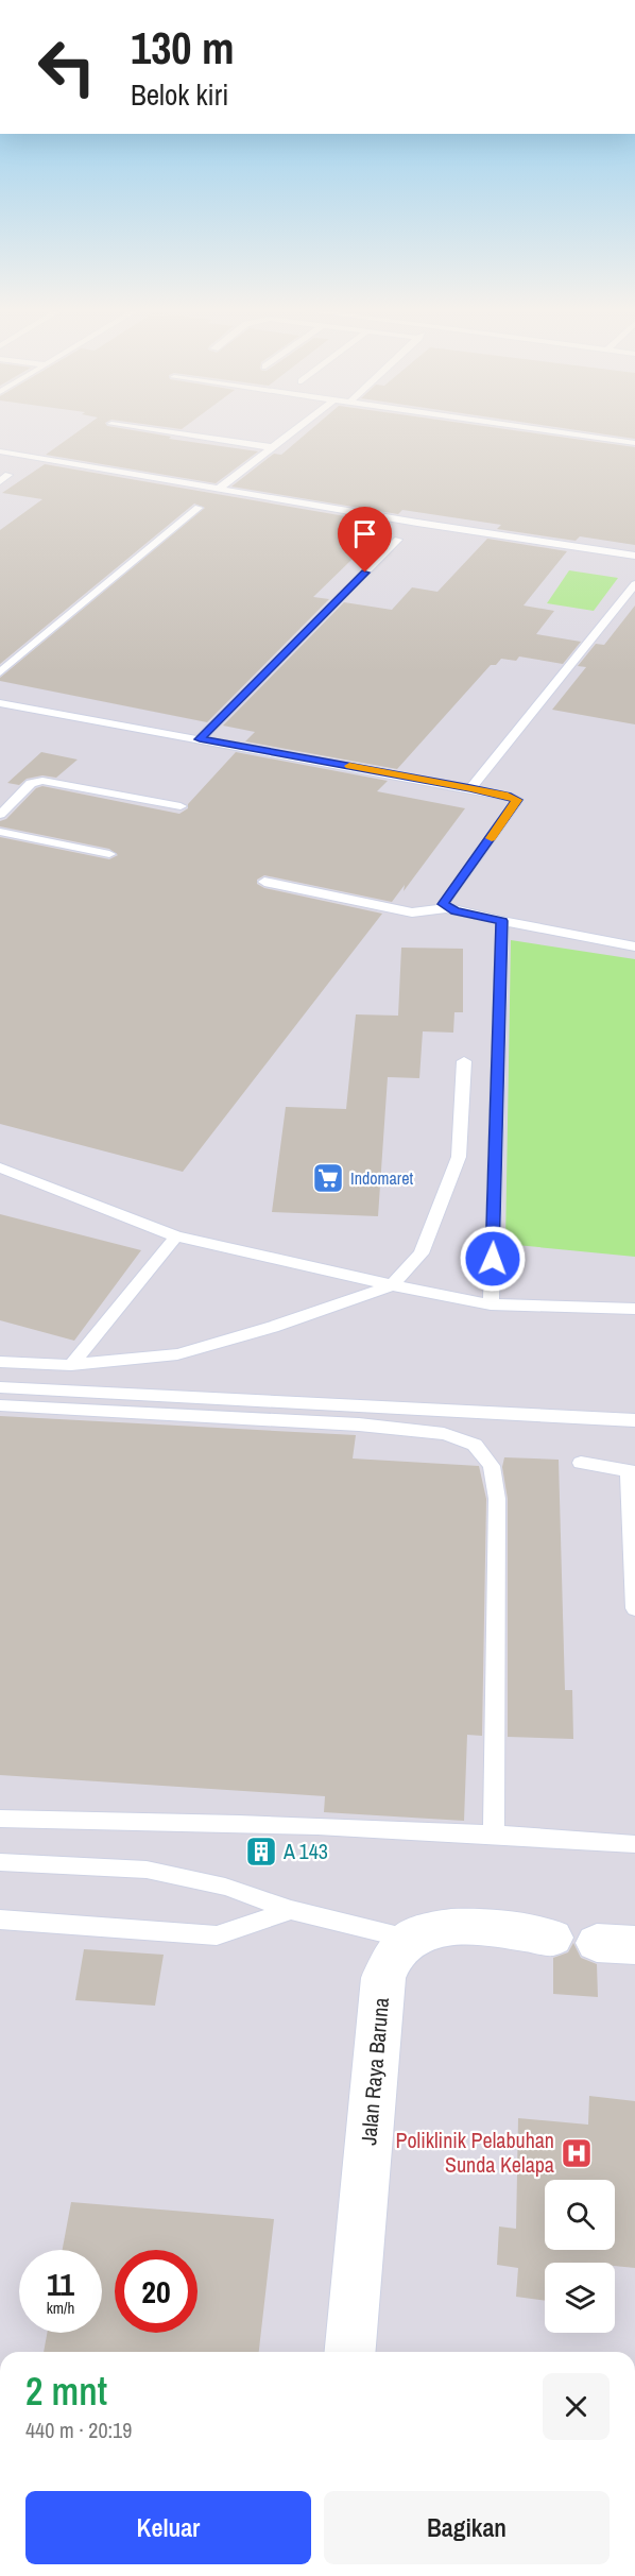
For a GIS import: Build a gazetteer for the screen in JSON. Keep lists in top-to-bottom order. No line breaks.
{"streets":{"street":["Jalan Raya Baruna"]},"places":{"supermarket":["Indomaret"],"building":["A 143"],"hospital":["Poliklinik Pelabuhan Sunda Kelapa"]},"page":{"turn":["130 m","Belok kiri"],"speed":"11 km/h","limit":"20","heading":["2 mnt","440 m · 20:19"],"buttons":["Keluar","Bagikan"]}}
